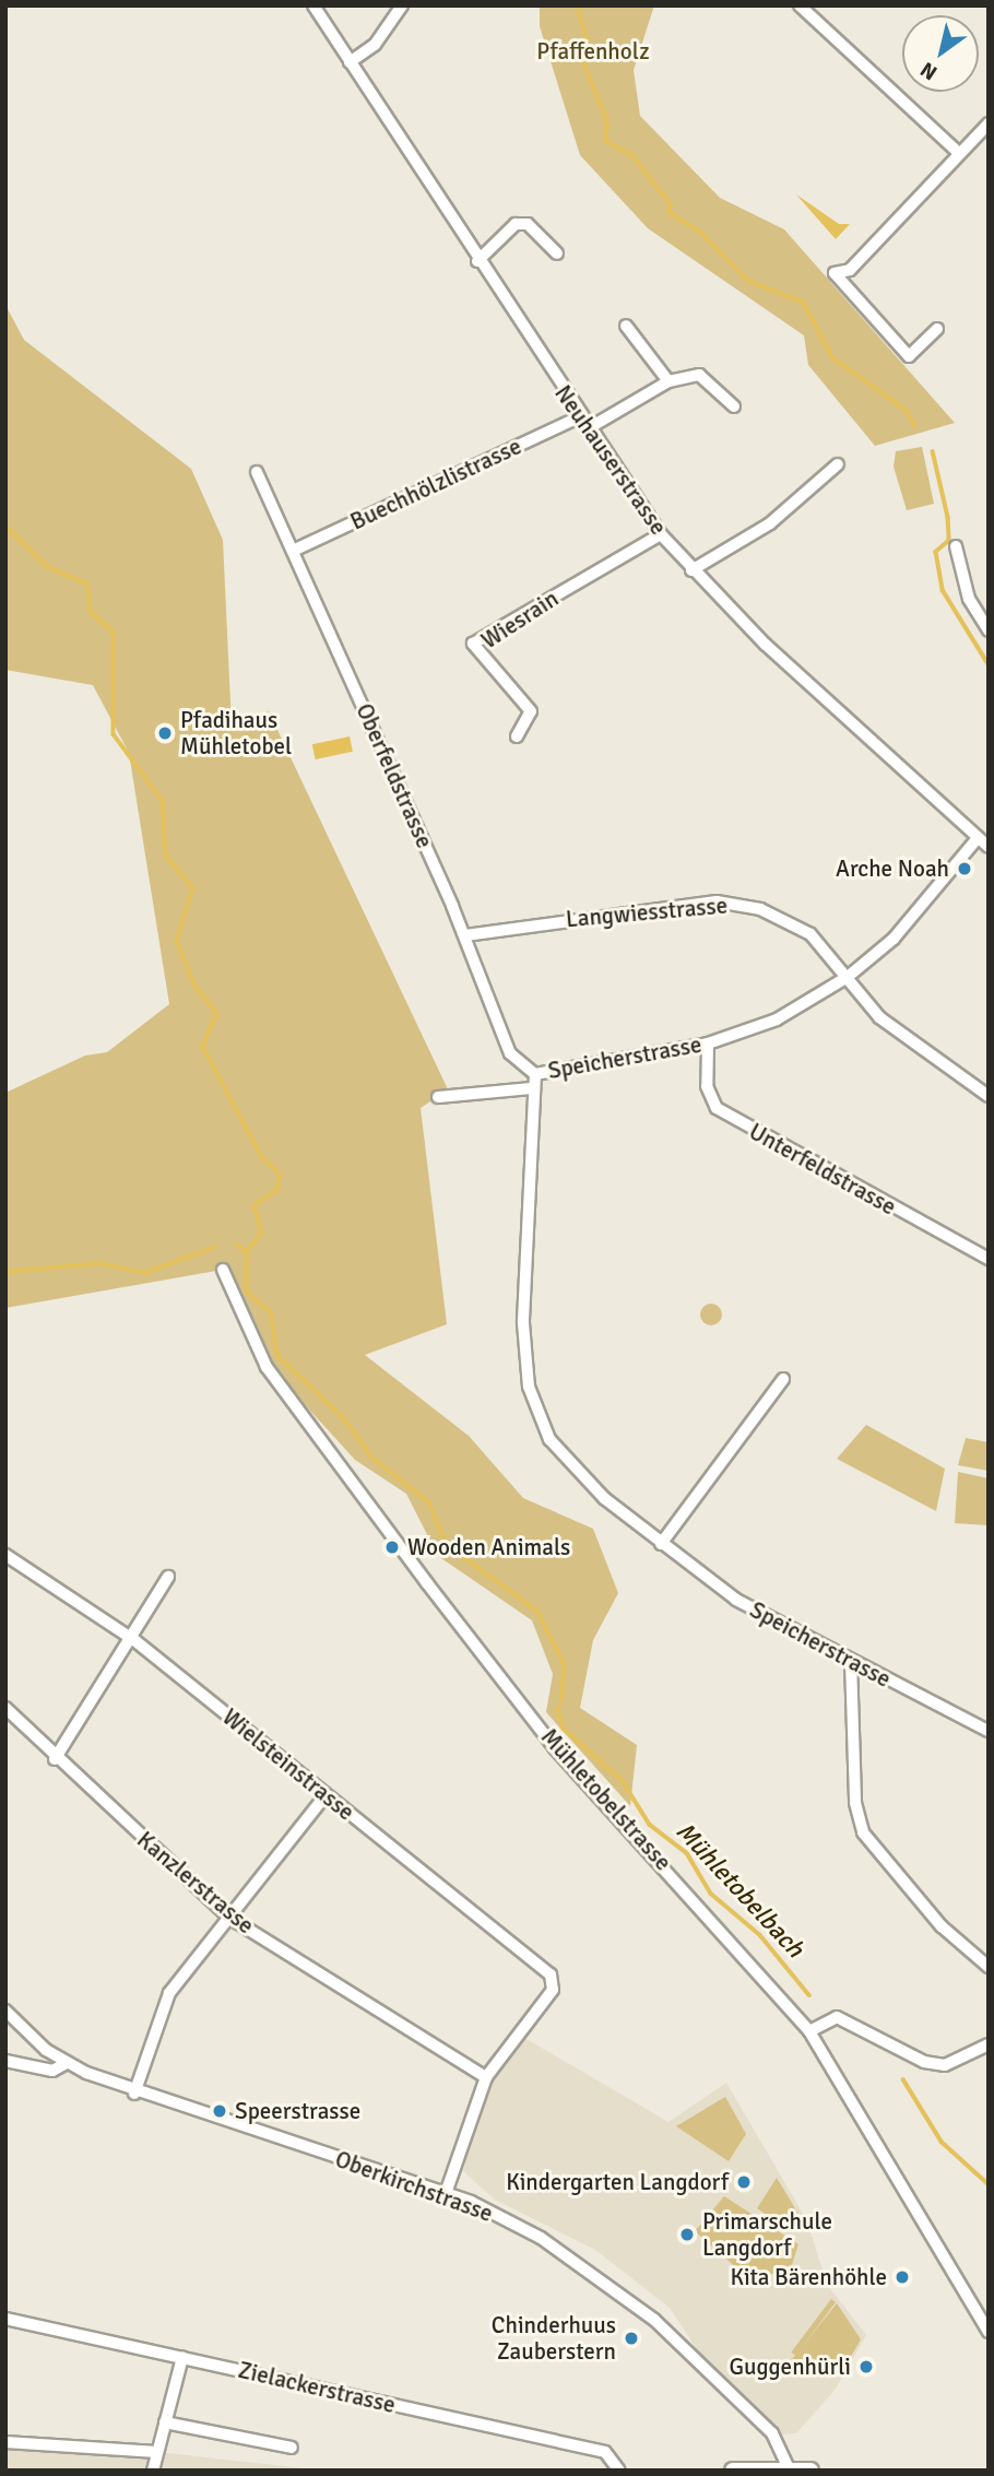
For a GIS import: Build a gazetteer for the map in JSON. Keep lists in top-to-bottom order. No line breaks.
{"streets":{"street":["Neuhauserstrasse","Buechhölzlistrasse","Wiesrain","Oberfeldstrasse","Langwiesstrasse","Speicherstrasse","Unterfeldstrasse","Wielsteinstrasse","Mühletobelstrasse","Kanzlerstrasse","Oberkirchstrasse","Zielackerstrasse"]},"crossings":[["Neuhauserstrasse","Buechhölzlistrasse"],["Neuhauserstrasse","Wiesrain"],["Neuhauserstrasse","Speicherstrasse"],["Buechhölzlistrasse","Oberfeldstrasse"],["Oberfeldstrasse","Langwiesstrasse"],["Oberfeldstrasse","Speicherstrasse"],["Langwiesstrasse","Speicherstrasse"],["Speicherstrasse","Unterfeldstrasse"],["Wielsteinstrasse","Kanzlerstrasse"]],"water":["Mühletobelbach"],"parks":["Pfaffenholz"],"places":["Pfadihaus Mühletobel","Arche Noah","Wooden Animals","Speerstrasse","Kindergarten Langdorf","Primarschule Langdorf","Kita Bärenhöhle","Chinderhuus Zauberstern","Guggenhürli"],"north":"bottom left"}
